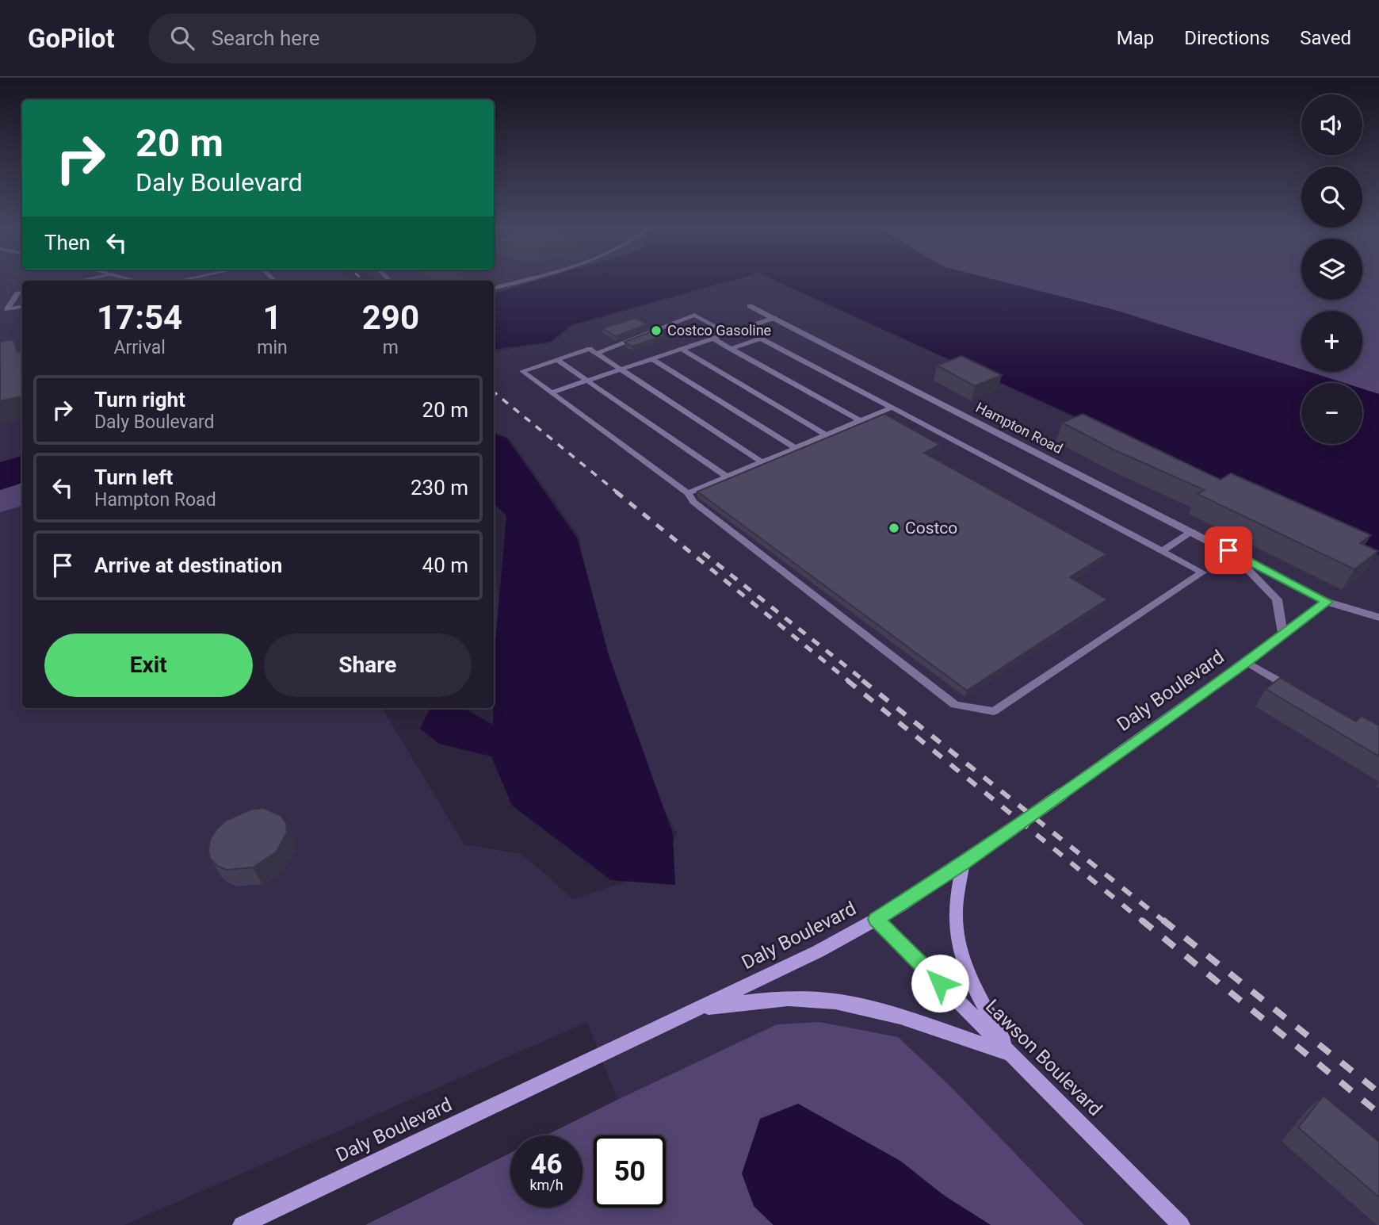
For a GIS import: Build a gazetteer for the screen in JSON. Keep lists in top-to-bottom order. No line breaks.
{"streets":{"main road":["Daly Boulevard","Lawson Boulevard"],"street":["Hampton Road"]},"crossings":[["Hampton Road","Daly Boulevard"],["Daly Boulevard","Lawson Boulevard"]],"places":["Costco Gasoline","Costco"],"page":{"header":"GoPilot","search":"Search here","nav":["Map","Directions","Saved"],"map_buttons":["+","−"],"turn":["20 m","Daly Boulevard"],"then":"Then","eta":["17:54","Arrival","1","min","290","m"],"list":[{"name":"Turn right","note":"Daly Boulevard","value":"20 m"},{"name":"Turn left","note":"Hampton Road","value":"230 m"},{"name":"Arrive at destination","value":"40 m"}],"buttons":["Exit","Share"],"speed":"46 km/h","limit":"50"}}
